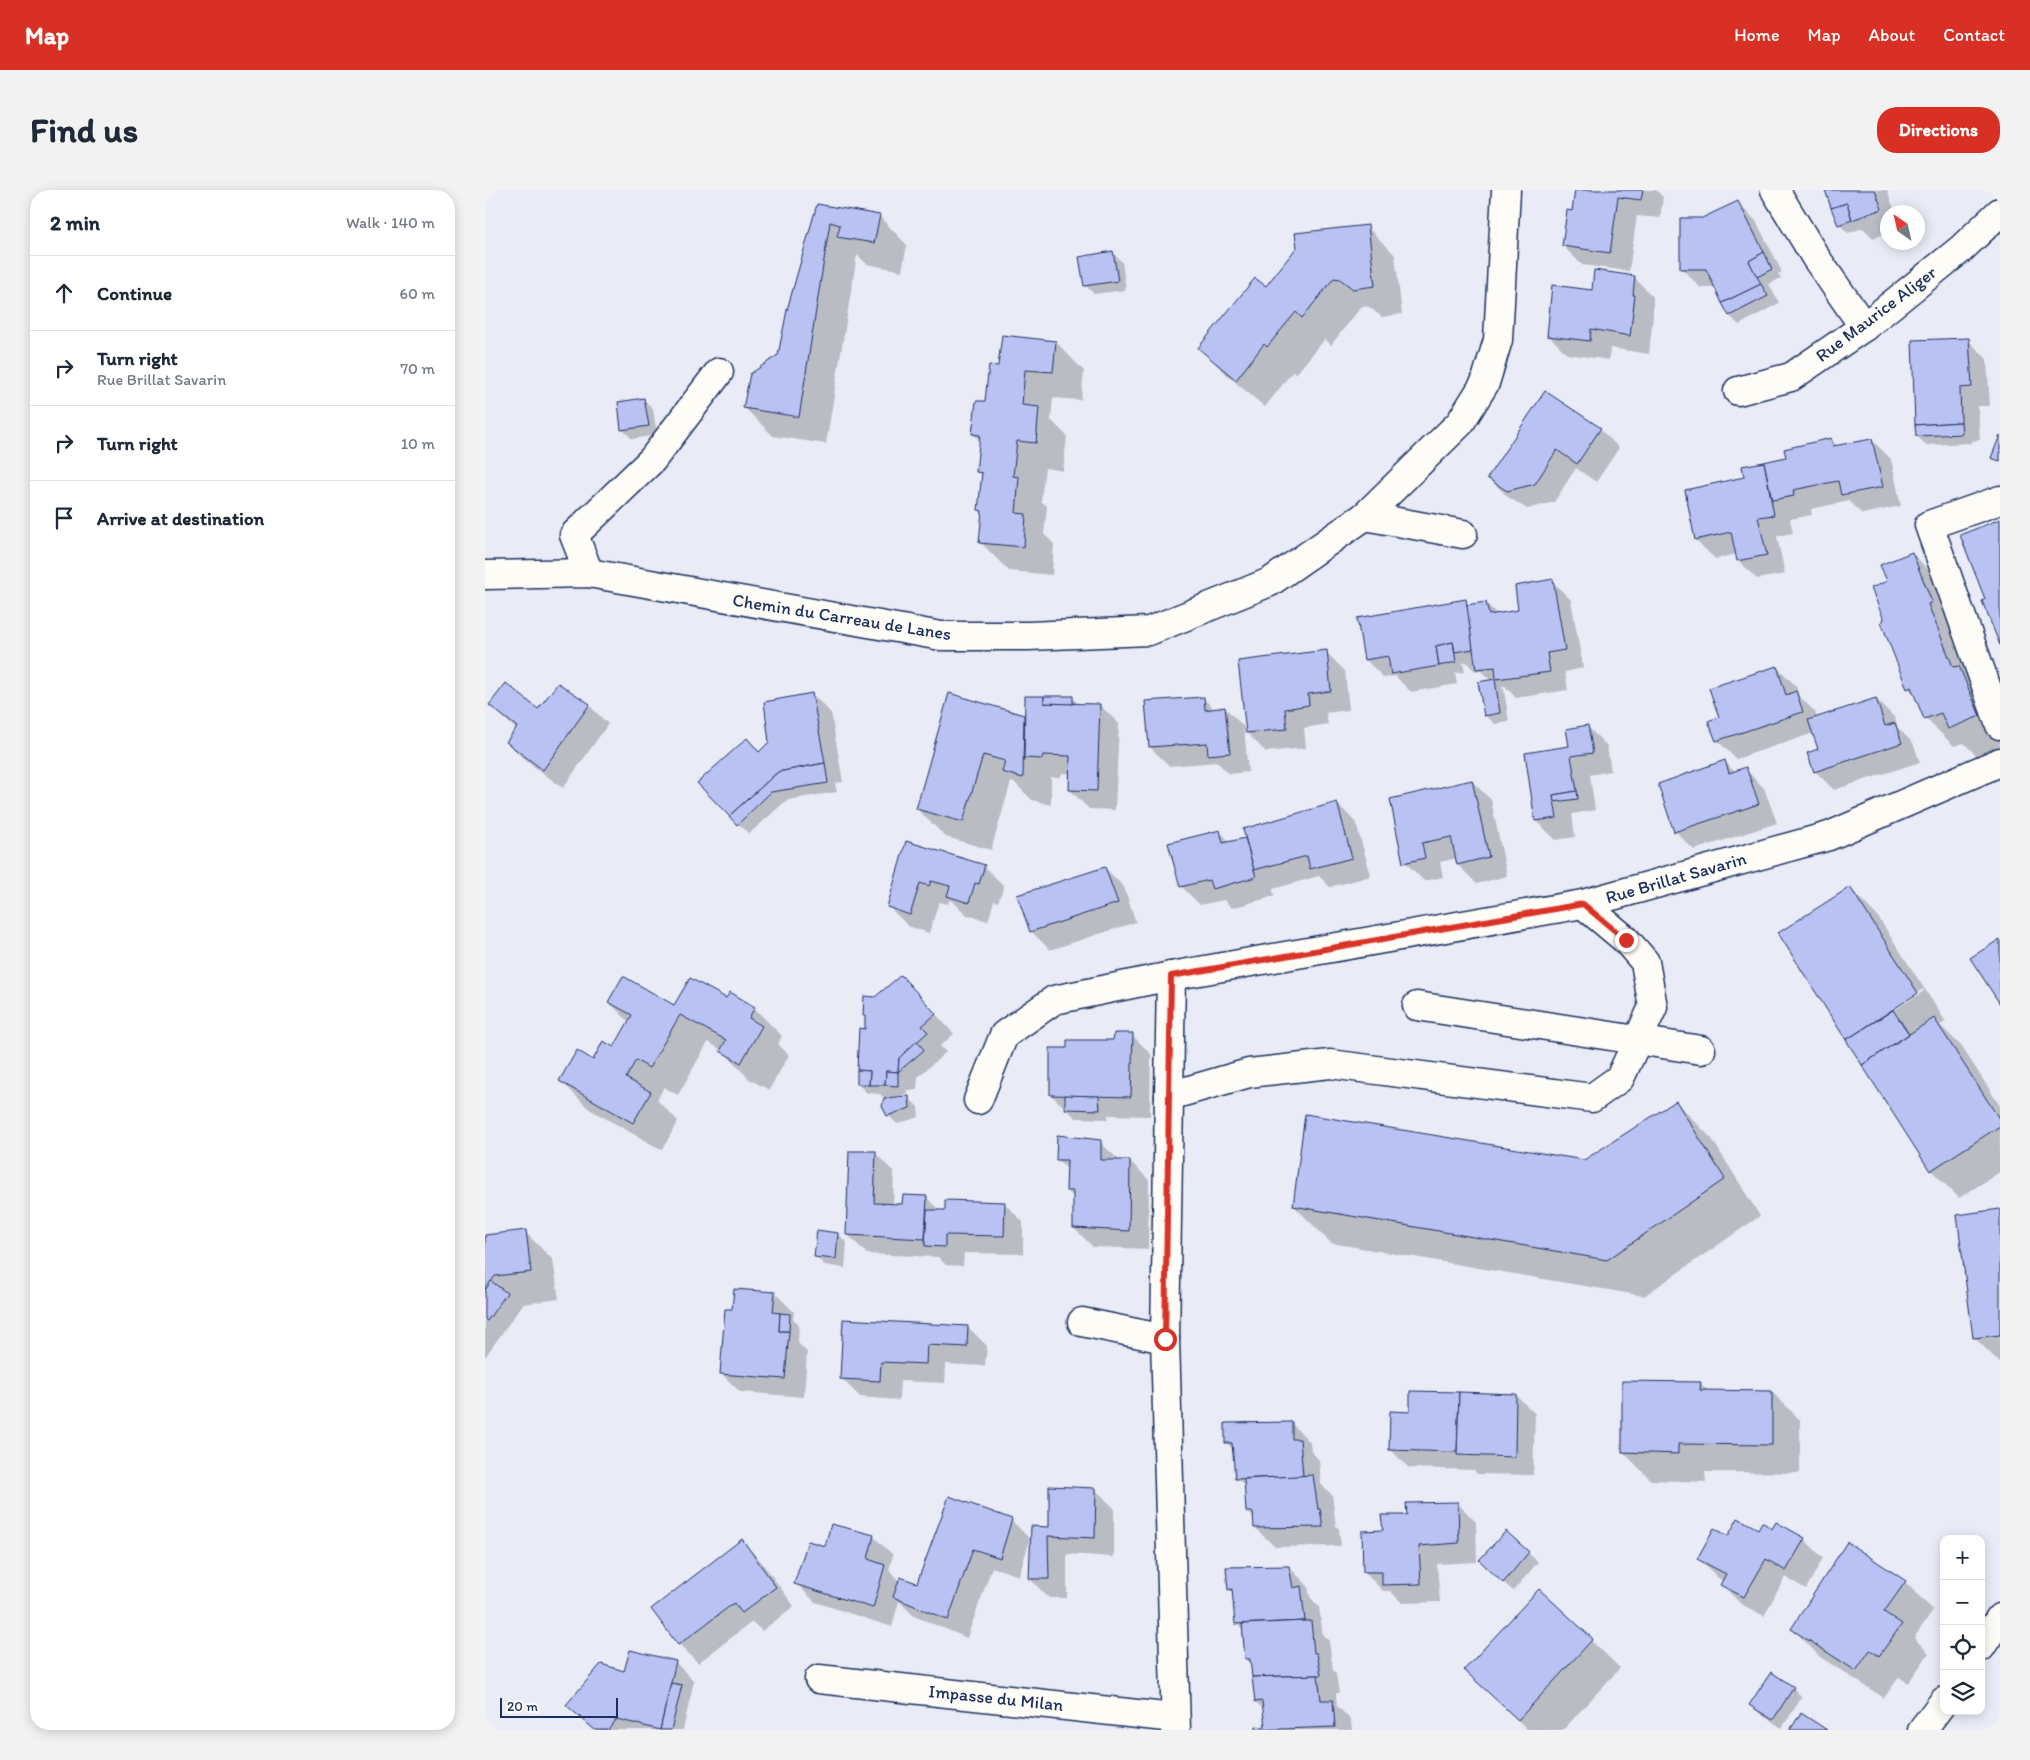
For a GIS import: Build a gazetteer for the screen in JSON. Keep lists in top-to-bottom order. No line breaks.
{"streets":{"street":["Rue Maurice Aliger","Chemin du Carreau de Lanes","Rue Brillat Savarin","Impasse du Milan"]},"scale_bar":"20 m","north":"top left","page":{"header":"Map","nav":["Home","Map","About","Contact"],"buttons":"Directions","title":"Find us","heading":["2 min","Walk · 140 m"],"list":[["Continue","60 m"],["Turn right","Rue Brillat Savarin","70 m"],["Turn right","10 m"],"Arrive at destination"],"map_buttons":["+","−"],"scale":"20 m"}}
